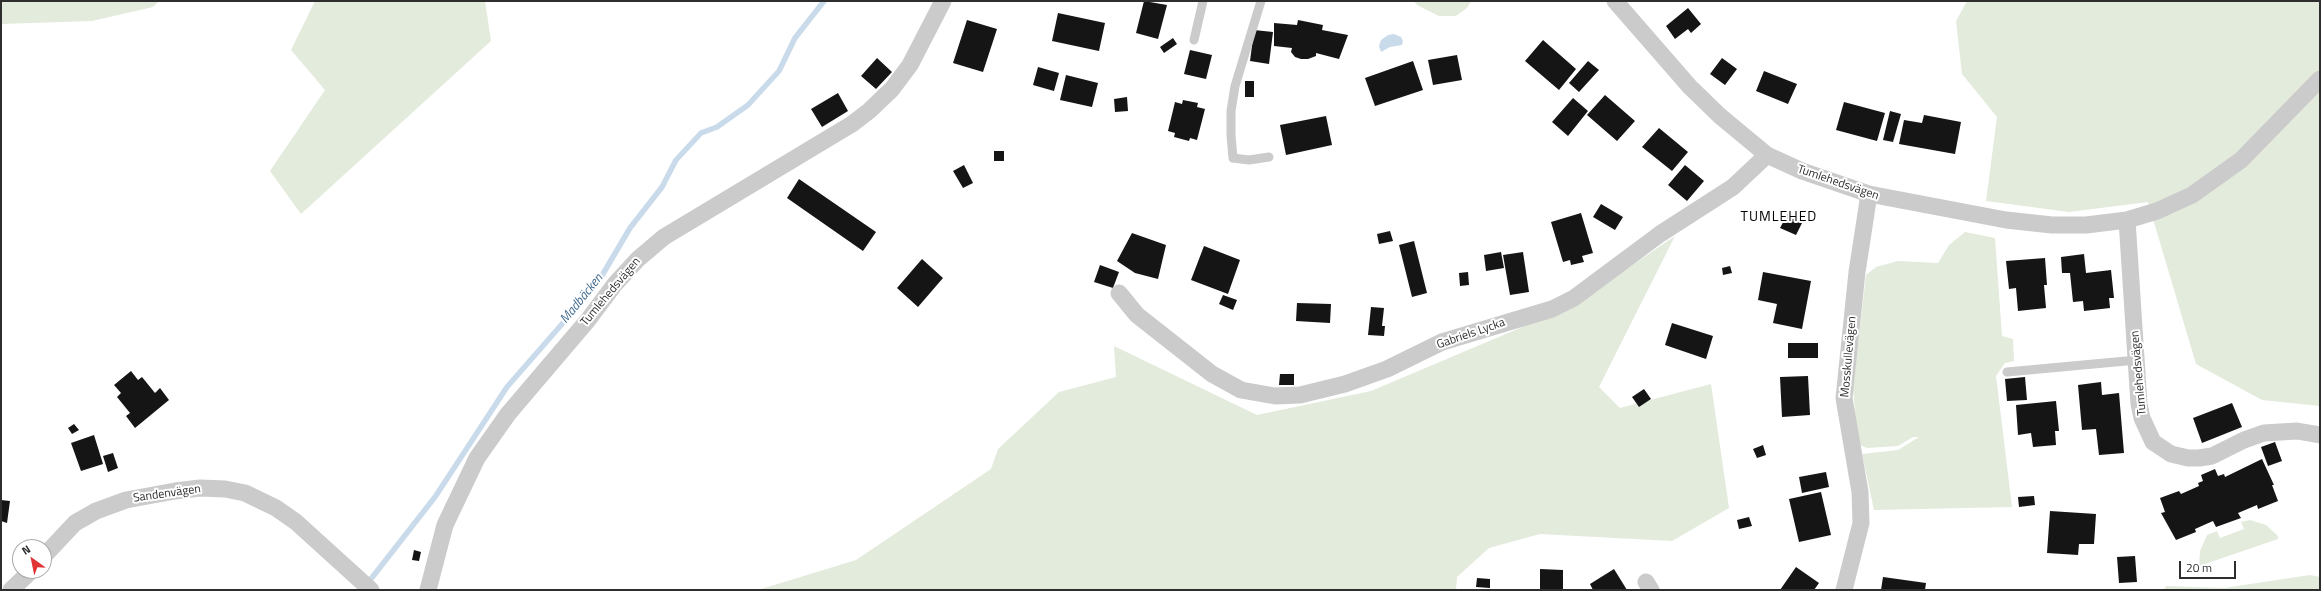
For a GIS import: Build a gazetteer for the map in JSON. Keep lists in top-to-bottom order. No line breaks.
{"streets":{"street":["Tumlehedsvägen","Gabriels Lycka","Mosskullevägen","Sandenvägen"]},"crossings":[["Tumlehedsvägen","Gabriels Lycka"],["Tumlehedsvägen","Mosskullevägen"]],"districts":["TUMLEHED"],"water":["Madbäcken"],"scale_bar":"20 m","north":"top left"}
